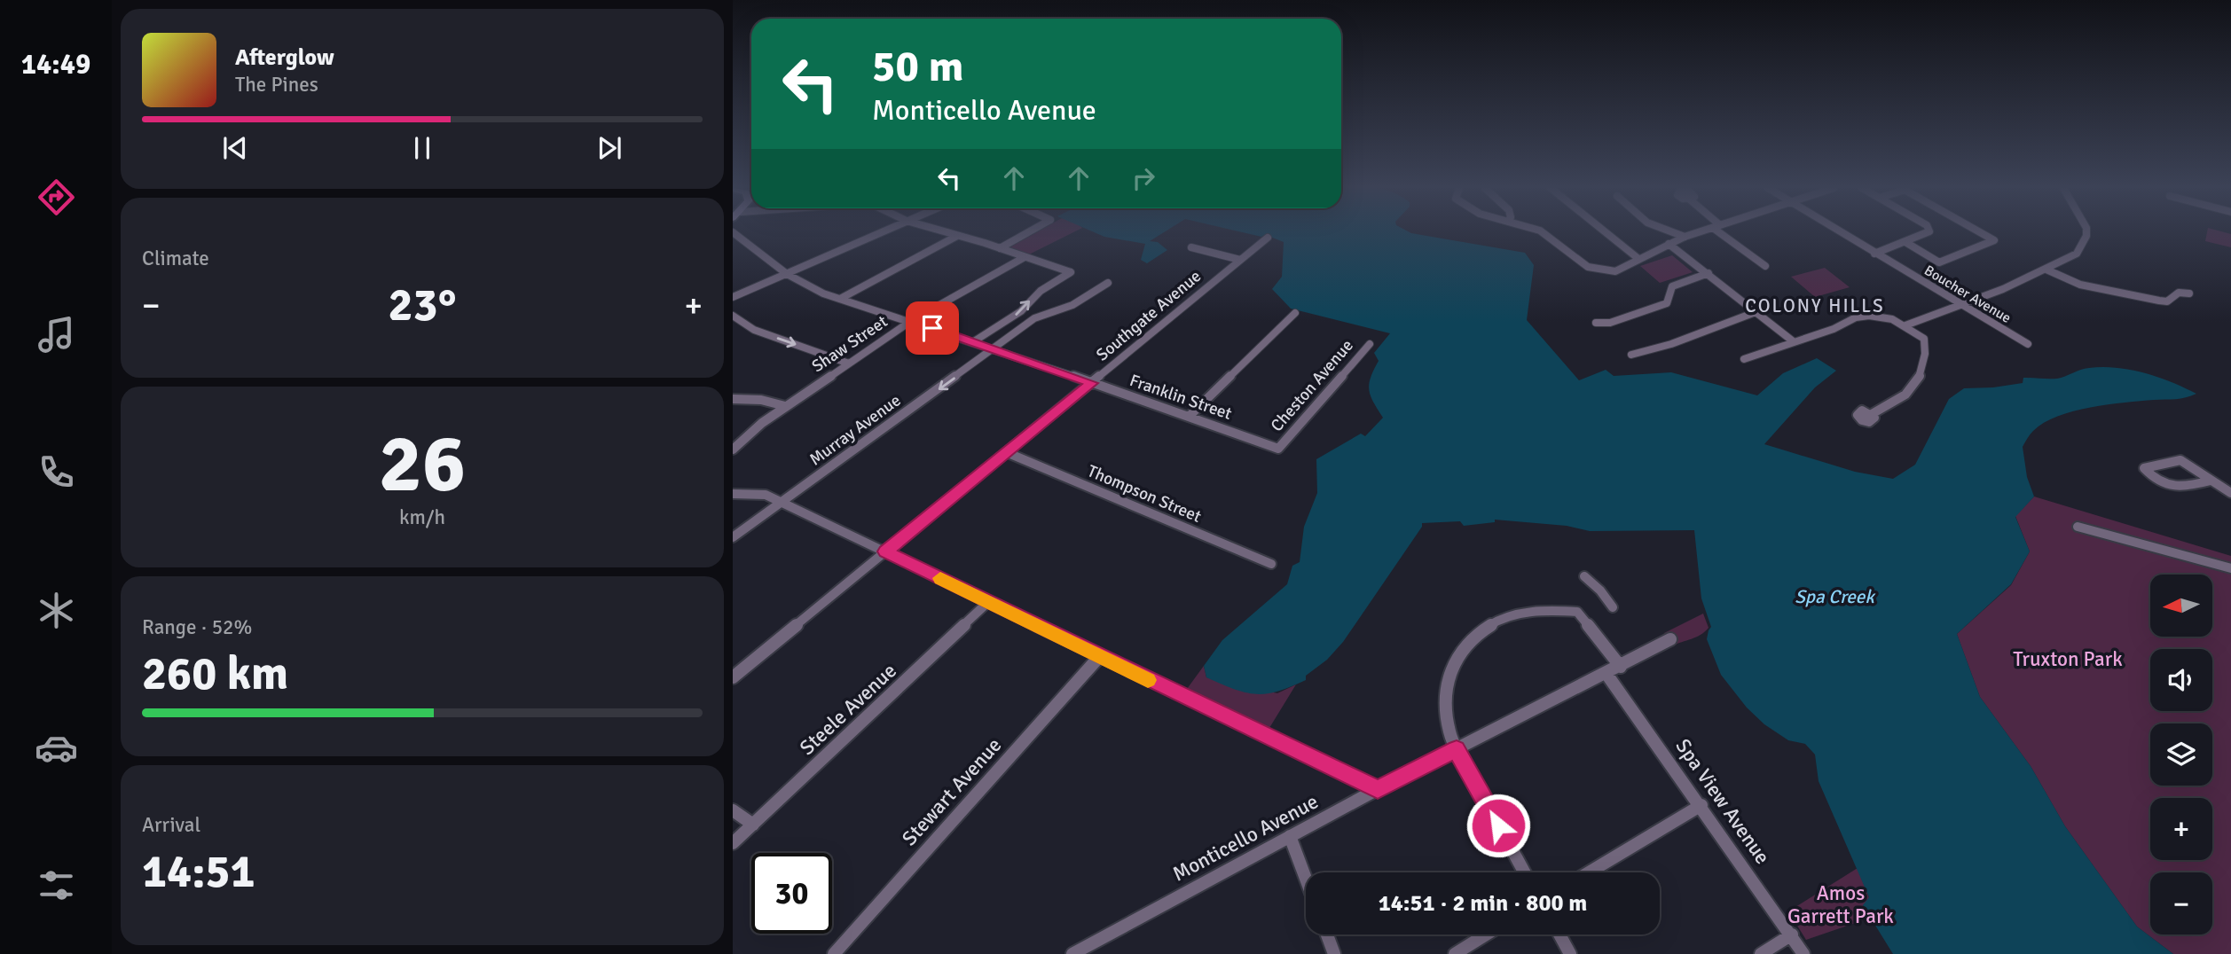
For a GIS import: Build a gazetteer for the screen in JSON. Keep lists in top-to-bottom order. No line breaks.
{"streets":{"street":["Boucher Avenue","Southgate Avenue","Shaw Street","Cheston Avenue","Franklin Street","Murray Avenue","Thompson Street","Steele Avenue","Stewart Avenue","Spa View Avenue","Monticello Avenue"]},"crossings":[["Southgate Avenue","Franklin Street"],["Southgate Avenue","Thompson Street"],["Shaw Street","Franklin Street"],["Cheston Avenue","Franklin Street"],["Franklin Street","Murray Avenue"],["Spa View Avenue","Monticello Avenue"]],"one_way":["Murray Avenue"],"districts":["COLONY HILLS"],"water":["Spa Creek"],"parks":["Truxton Park","Amos Garrett Park"],"north":"left","page":{"tabs":"14:49","turn":["50 m","Monticello Avenue"],"song":["Afterglow","The Pines"],"tile":["Climate",["26","km/h"],["Range · 52%","260 km"],["Arrival","14:51"]],"heat":["−","23°","+"],"map_buttons":["+","−"],"limit":"30","trip":"14:51 · 2 min · 800 m"}}
